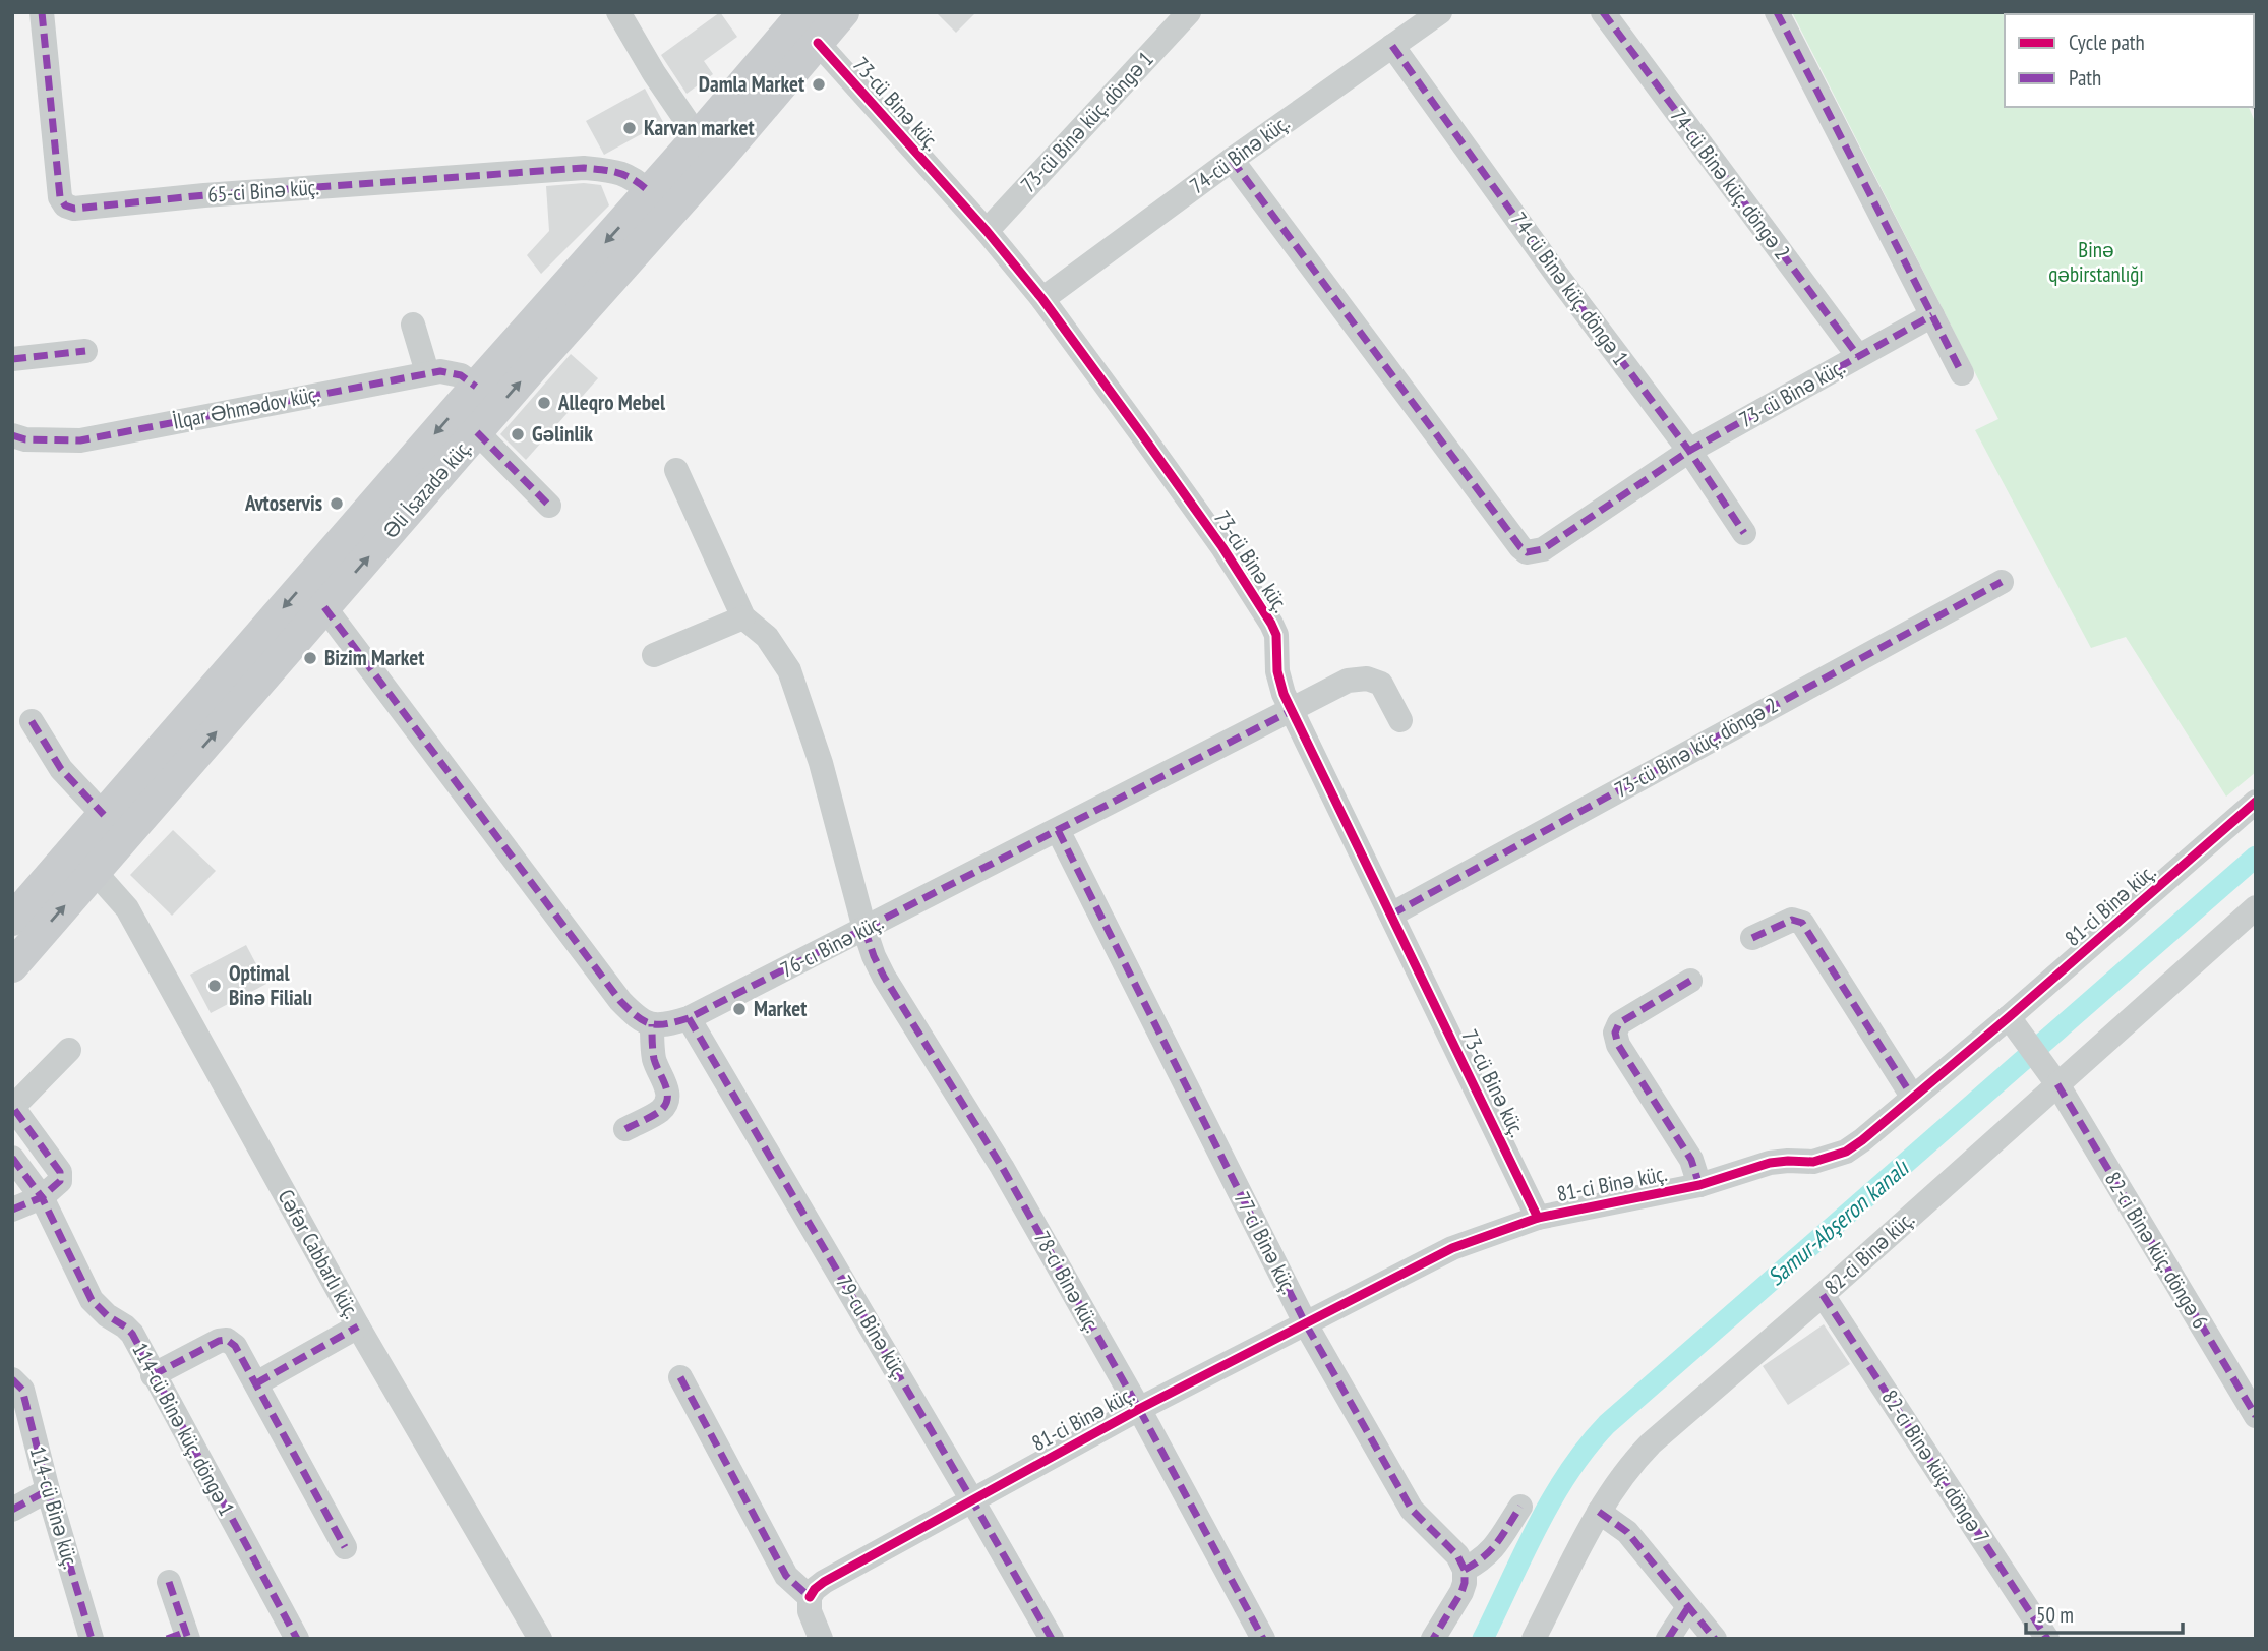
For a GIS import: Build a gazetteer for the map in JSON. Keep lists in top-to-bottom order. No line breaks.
{"streets":{"main road":["Əli İsazadə küç."],"street":["73-cü Binə küç.","73-cü Binə küç. döngə 1","74-cü Binə küç.","74-cü Binə küç. döngə 2","65-ci Binə küç.","74-cü Binə küç. döngə 1","İlqar Əhmədov küç.","73-cü Binə küç. döngə 2","81-ci Binə küç.","76-cı Binə küç.","77-ci Binə küç.","82-ci Binə küç. döngə 6","82-ci Binə küç.","Cəfər Cabbarlı küç.","78-ci Binə küç.","79-cu Binə küç.","114-cü Binə küç. döngə 1","82-ci Binə küç. döngə 7","114-cü Binə küç."]},"crossings":[["73-cü Binə küç.","73-cü Binə küç. döngə 1"],["73-cü Binə küç.","74-cü Binə küç."],["73-cü Binə küç.","74-cü Binə küç. döngə 2"],["73-cü Binə küç.","74-cü Binə küç. döngə 1"],["73-cü Binə küç.","Əli İsazadə küç."],["73-cü Binə küç.","73-cü Binə küç. döngə 2"],["73-cü Binə küç.","81-ci Binə küç."],["73-cü Binə küç.","76-cı Binə küç."],["74-cü Binə küç.","74-cü Binə küç. döngə 1"],["65-ci Binə küç.","Əli İsazadə küç."],["İlqar Əhmədov küç.","Əli İsazadə küç."],["Əli İsazadə küç.","Cəfər Cabbarlı küç."],["81-ci Binə küç.","77-ci Binə küç."],["81-ci Binə küç.","82-ci Binə küç. döngə 6"],["81-ci Binə küç.","78-ci Binə küç."],["81-ci Binə küç.","79-cu Binə küç."],["76-cı Binə küç.","77-ci Binə küç."],["76-cı Binə küç.","78-ci Binə küç."],["76-cı Binə küç.","79-cu Binə küç."],["82-ci Binə küç. döngə 6","82-ci Binə küç."],["82-ci Binə küç.","82-ci Binə küç. döngə 7"]],"water":["Samur-Abşeron kanalı"],"parks":["Binə qəbirstanlığı"],"places":["Damla Market","Karvan market","Alleqro Mebel","Gəlinlik","Avtoservis","Bizim Market","Optimal Binə Filialı","Market"],"legend":["Cycle path","Path"],"scale_bar":"50 m"}
